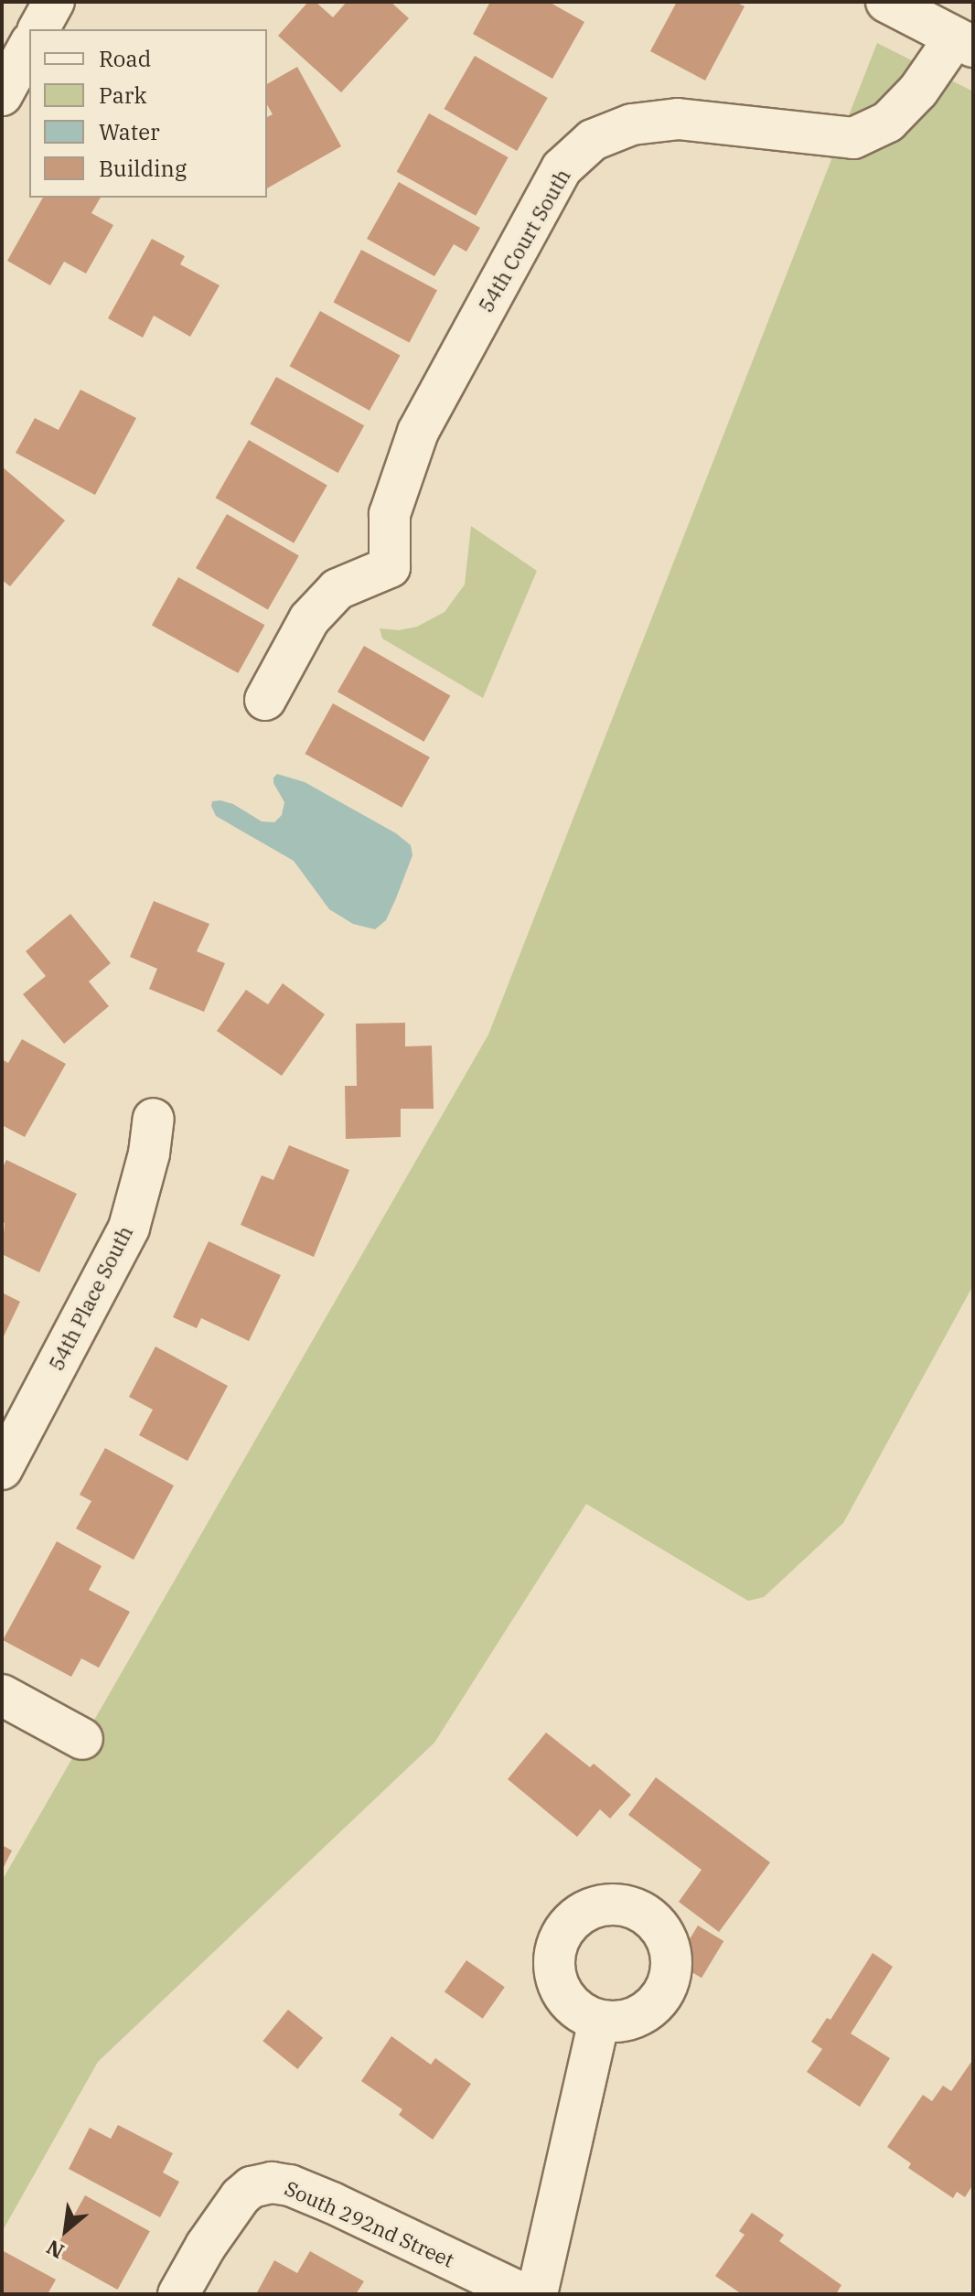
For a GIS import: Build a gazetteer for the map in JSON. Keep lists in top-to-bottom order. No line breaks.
{"streets":{"street":["54th Court South","54th Place South","South 292nd Street"]},"legend":["Road","Park","Water","Building"],"north":"bottom left"}
